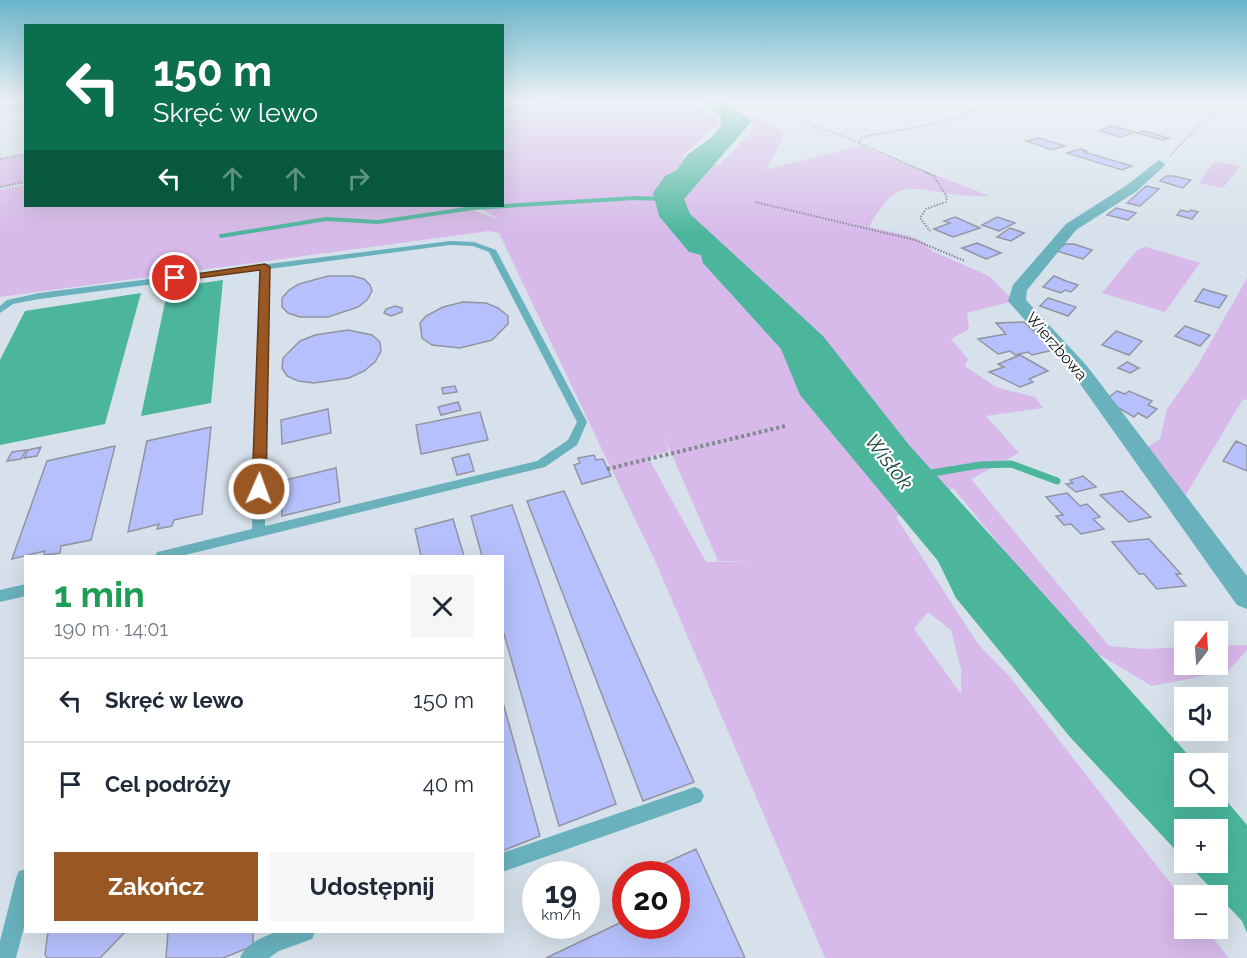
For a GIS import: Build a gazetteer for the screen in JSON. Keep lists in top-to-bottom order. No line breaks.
{"streets":{"street":["Wierzbowa"]},"water":["Wisłok"],"north":"top","page":{"turn":["150 m","Skręć w lewo"],"heading":["1 min","190 m · 14:01"],"map_buttons":["+","−"],"list":[{"name":"Skręć w lewo","value":"150 m"},{"name":"Cel podróży","value":"40 m"}],"buttons":["Zakończ","Udostępnij"],"speed":"19 km/h","limit":"20"}}
